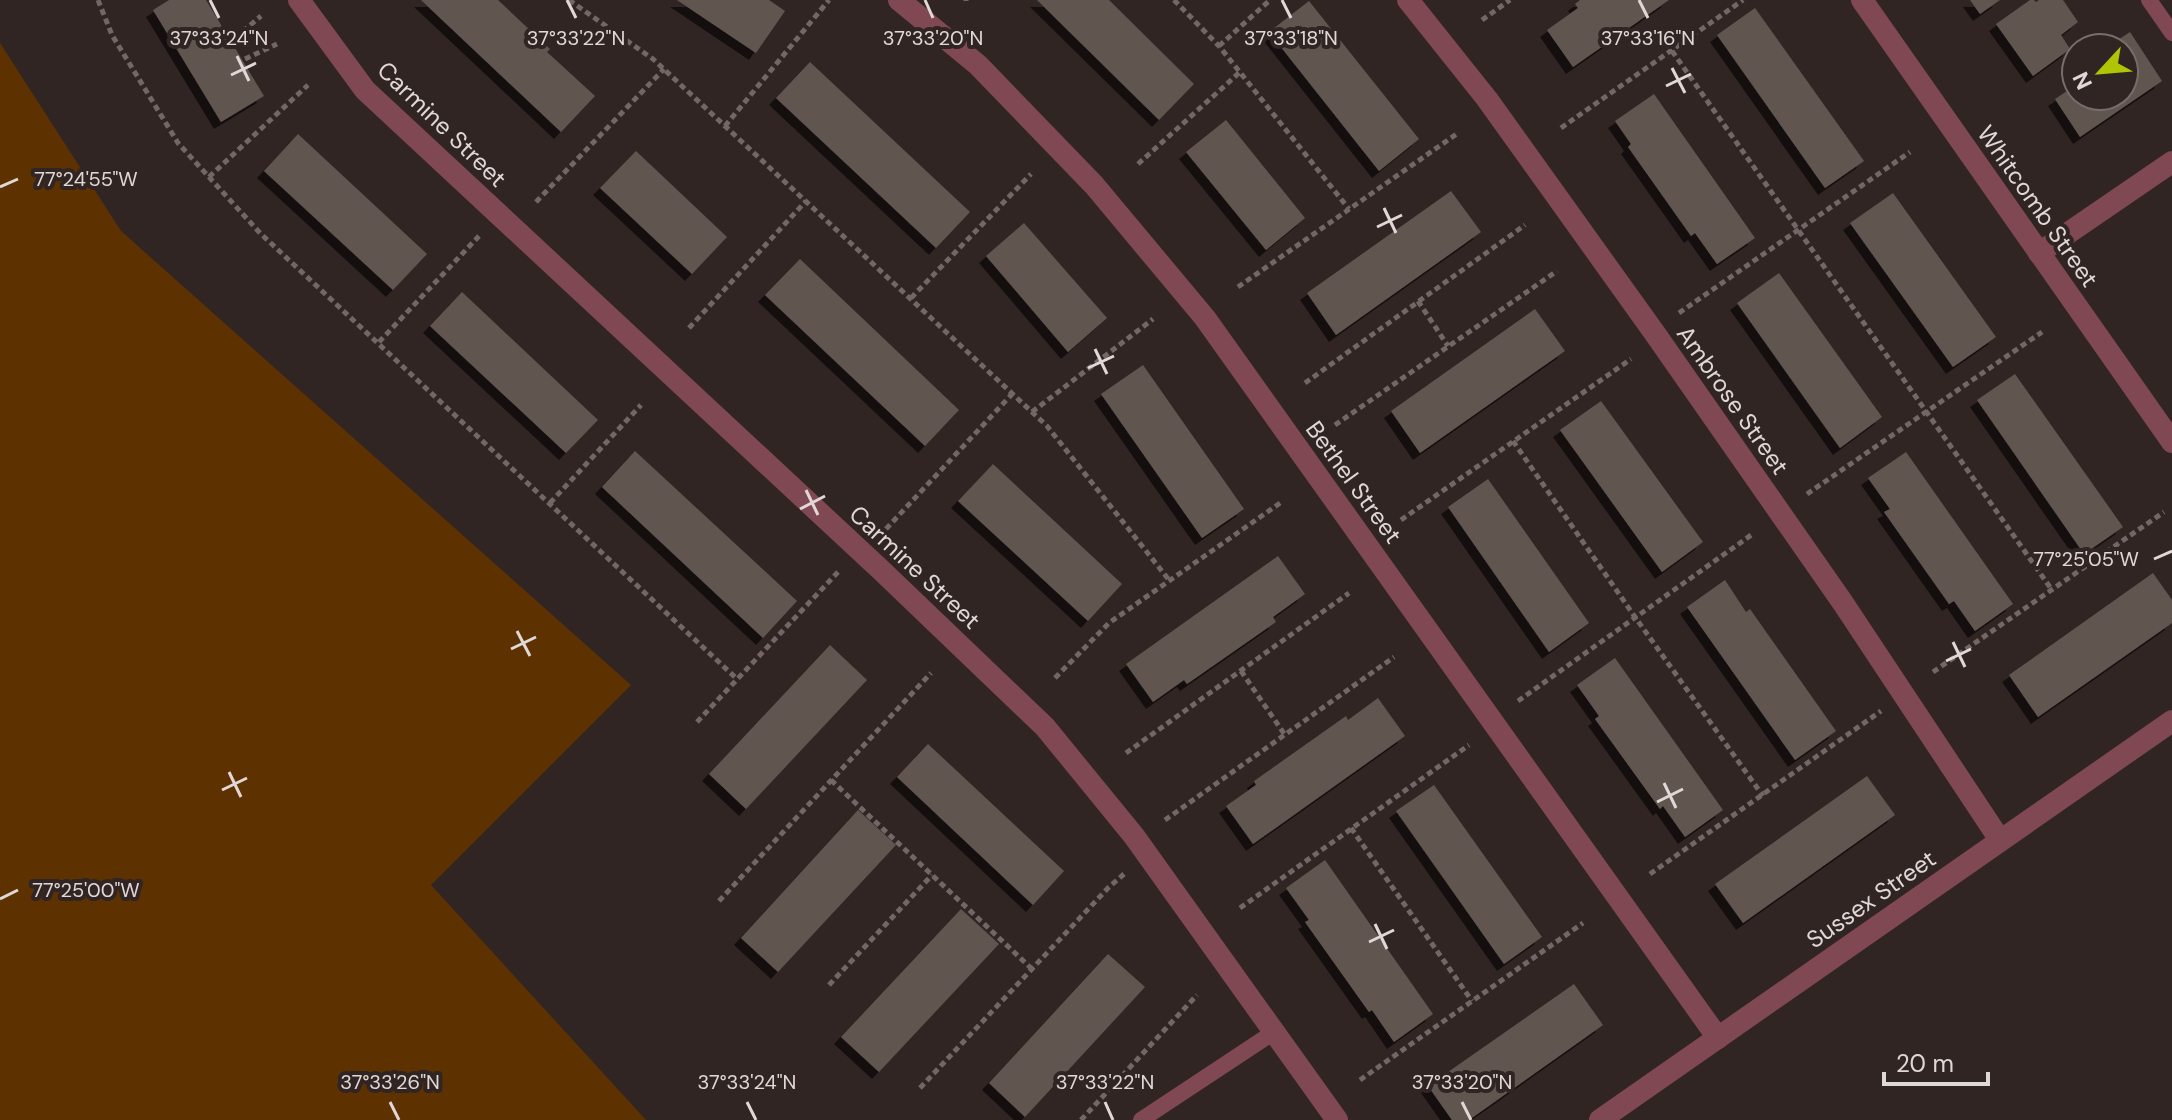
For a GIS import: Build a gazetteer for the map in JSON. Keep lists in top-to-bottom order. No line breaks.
{"streets":{"street":["Carmine Street","Whitcomb Street","Ambrose Street","Bethel Street","Sussex Street"]},"crossings":[["Ambrose Street","Sussex Street"],["Bethel Street","Sussex Street"]],"scale_bar":"20 m","north":"bottom left","coordinates":["37°33'24\"N","37°33'22\"N","37°33'18\"N","37°33'16\"N","37°33'20\"N","77°24'55\"W","77°25'05\"W","77°25'00\"W","37°33'26\"N"]}
